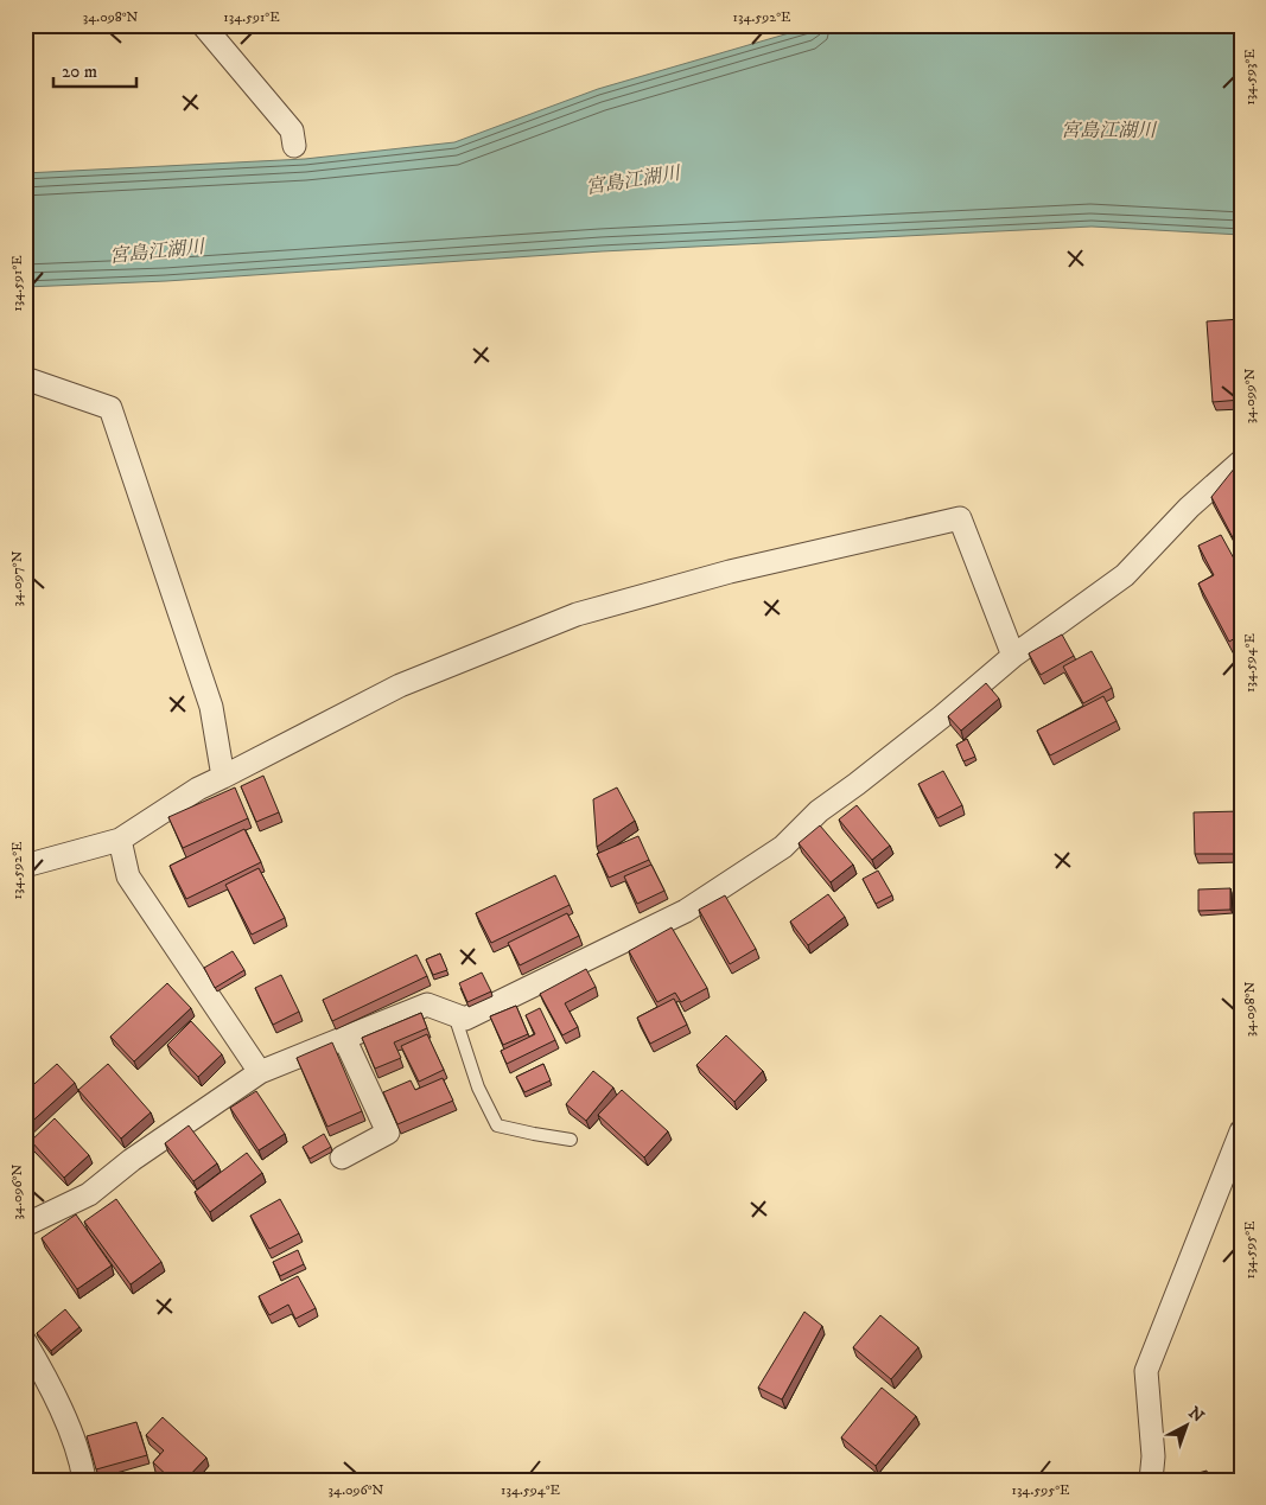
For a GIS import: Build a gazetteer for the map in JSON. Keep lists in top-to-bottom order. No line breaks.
{"water":["宮島江湖川"],"scale_bar":"20 m","north":"top right","coordinates":["34.098°N","134.591°E","134.592°E","134.593°E","34.099°N","34.097°N","134.594°E","34.096°N","134.595°E"]}
